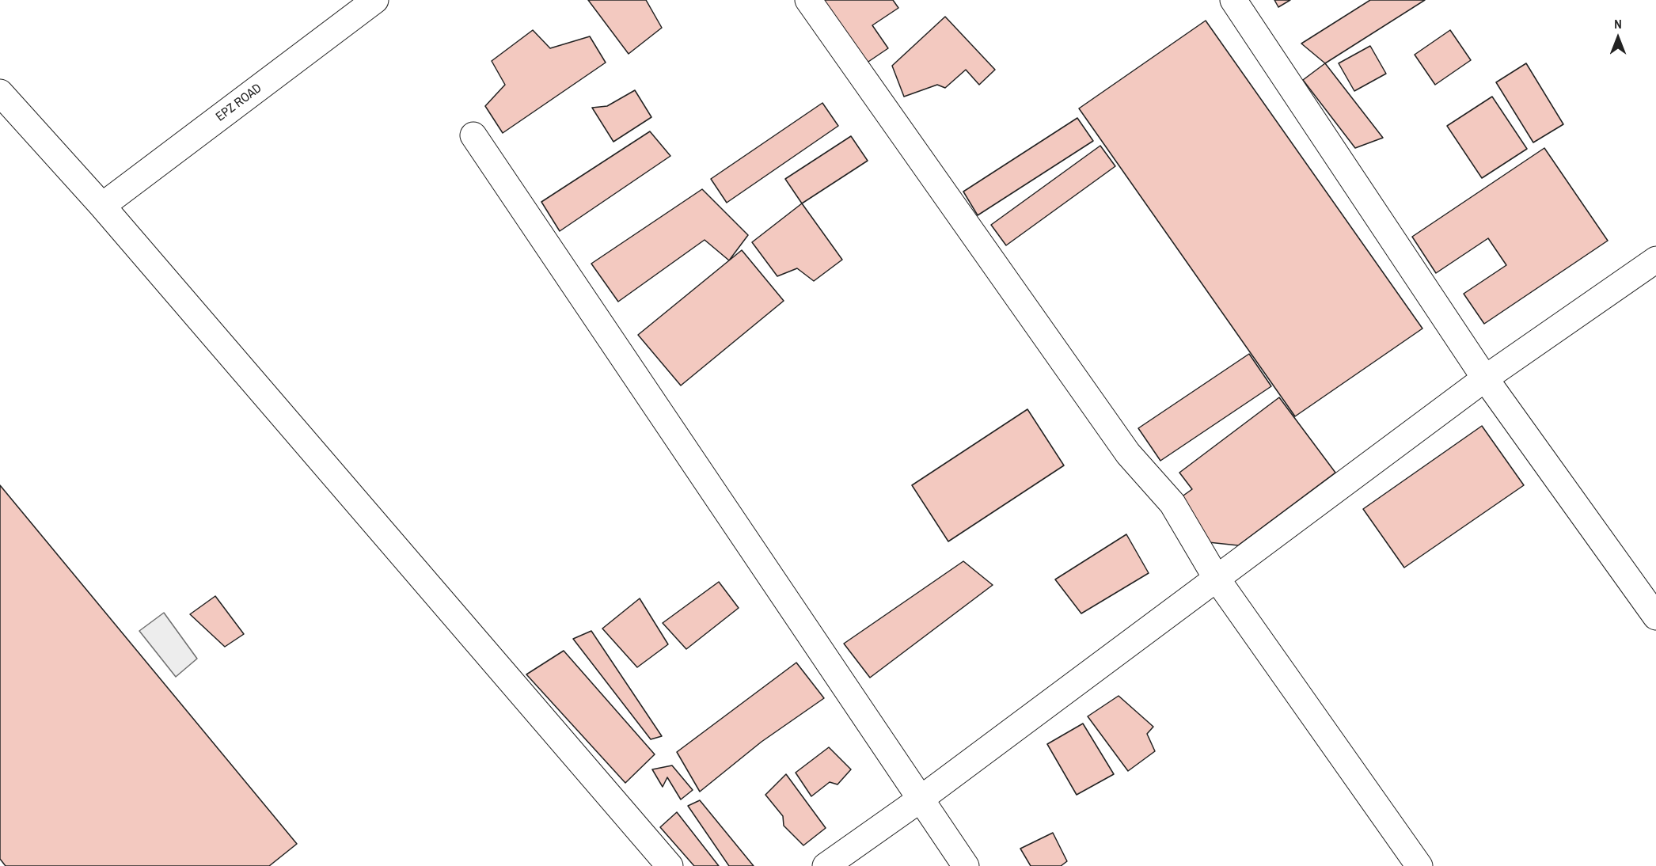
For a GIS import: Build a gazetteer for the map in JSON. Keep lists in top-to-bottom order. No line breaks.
{"streets":{"street":["EPZ ROAD"]},"north":"top"}
